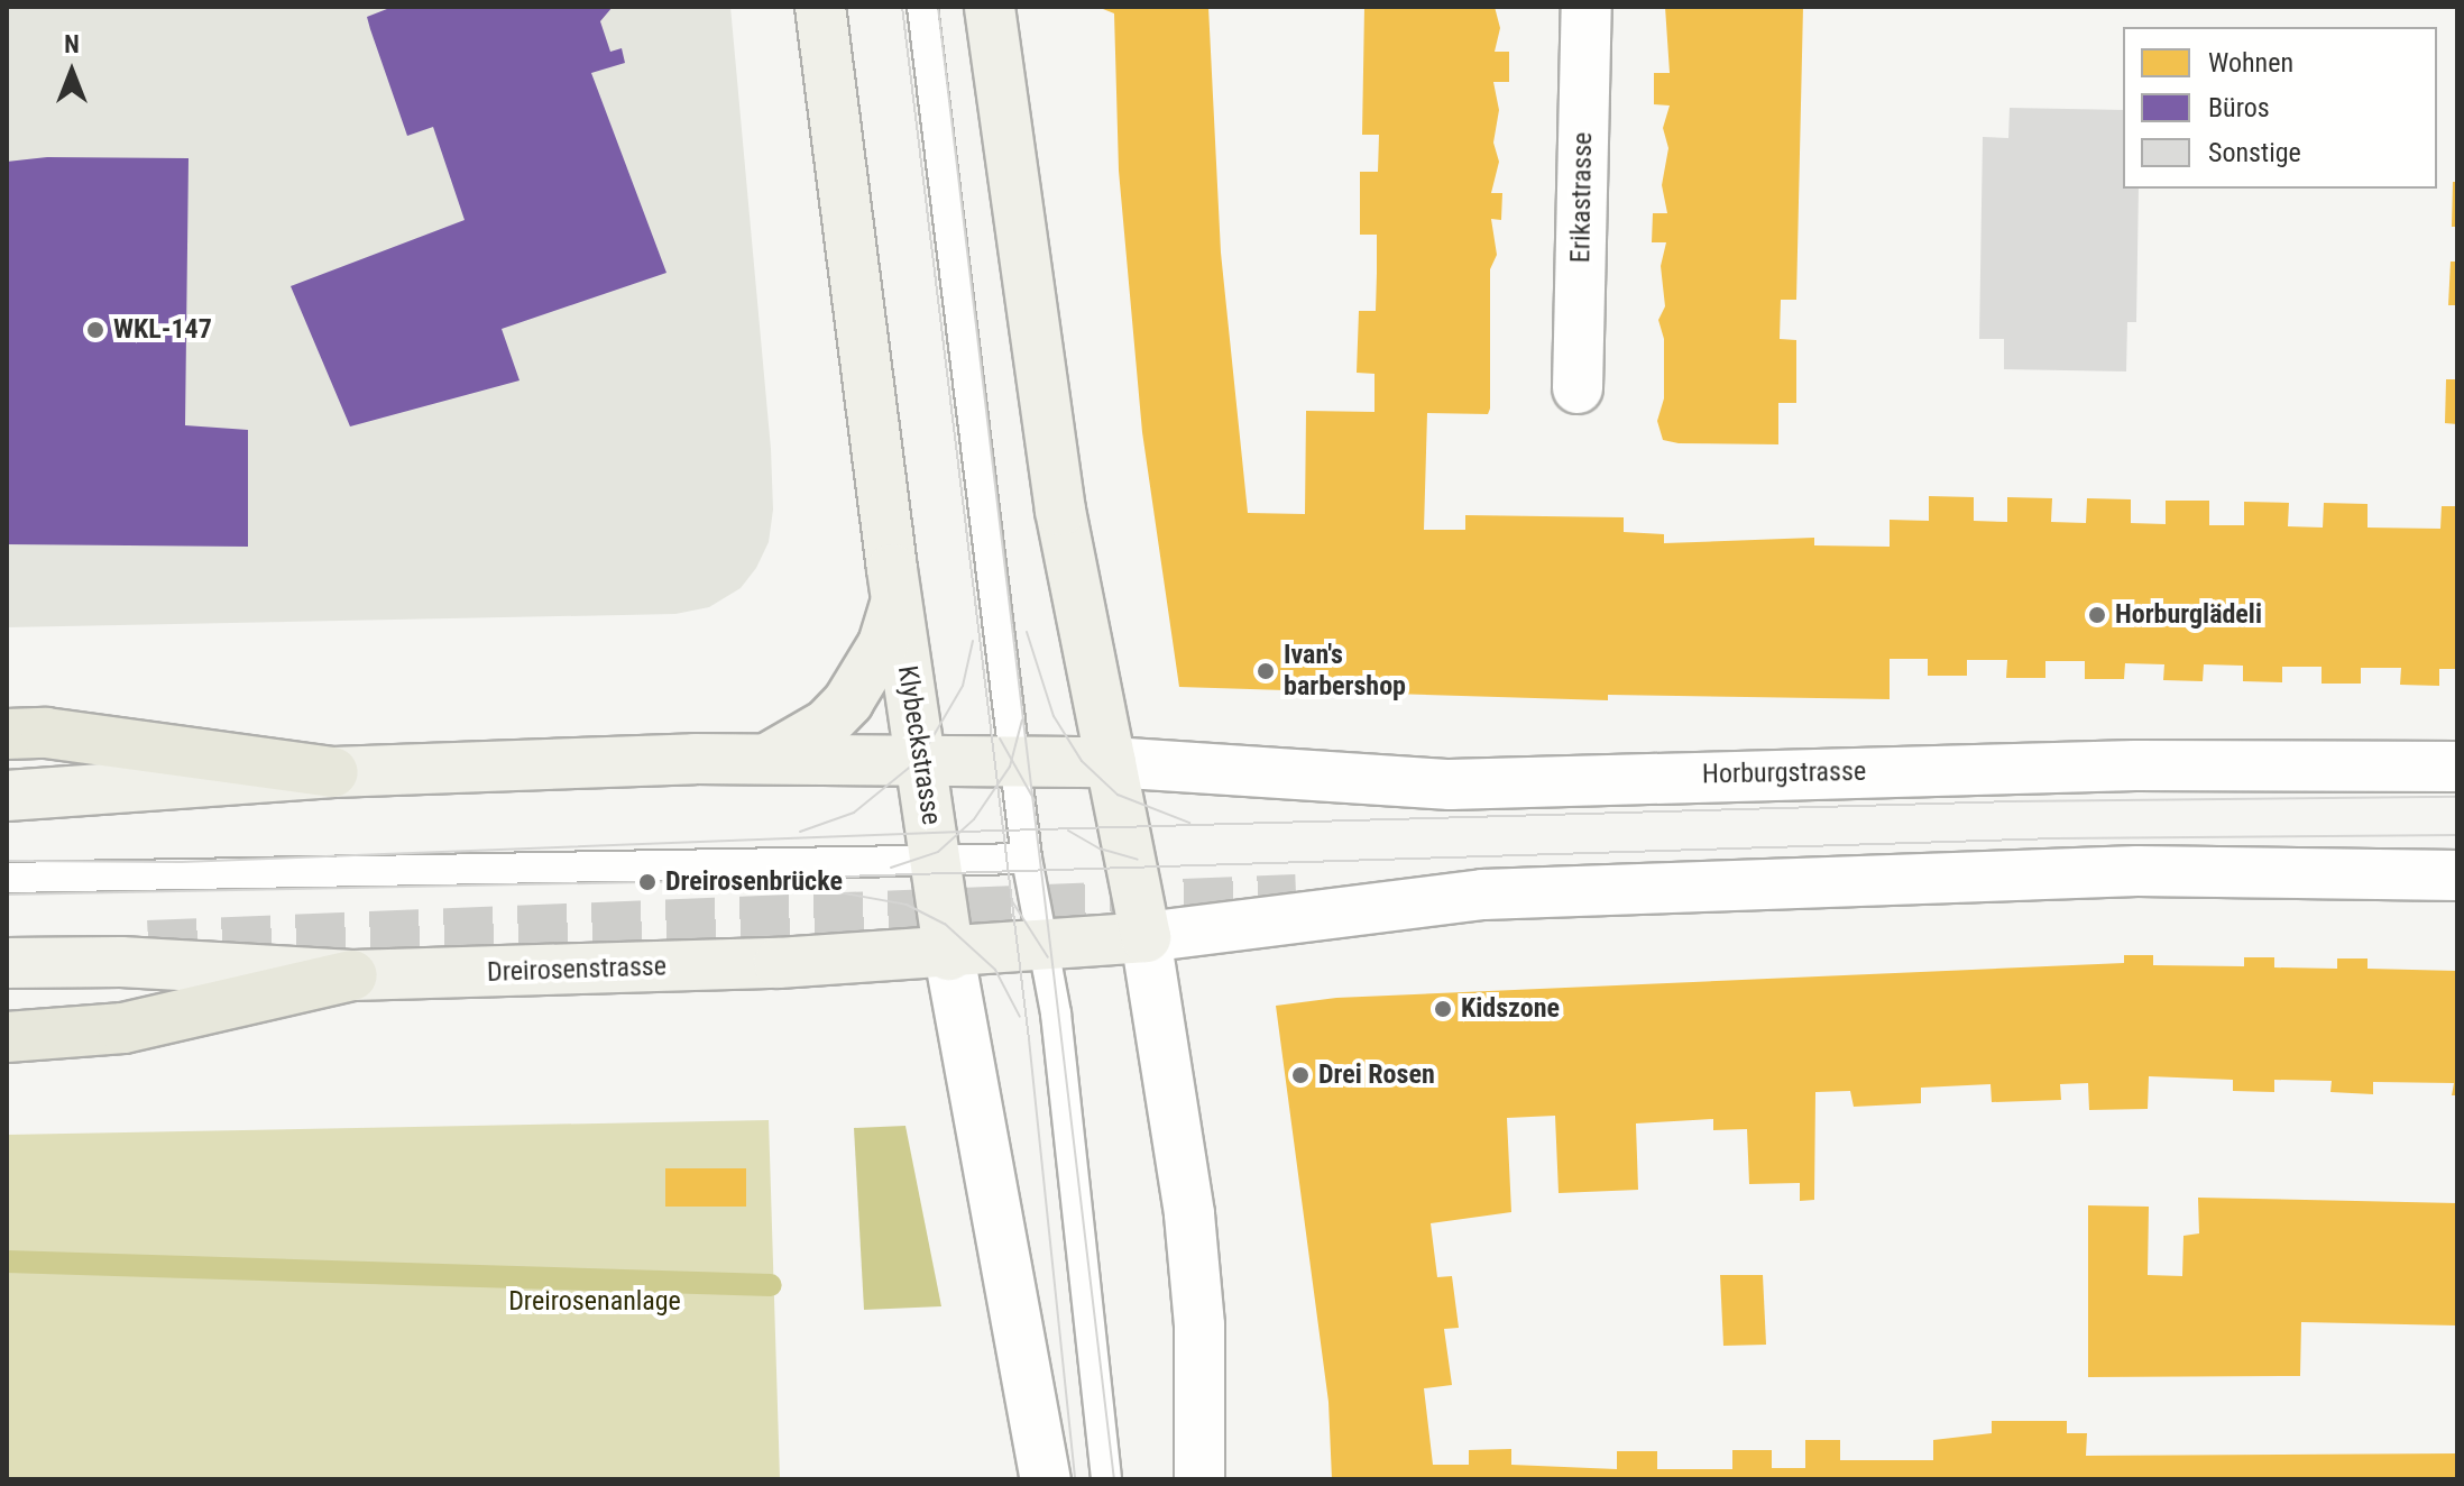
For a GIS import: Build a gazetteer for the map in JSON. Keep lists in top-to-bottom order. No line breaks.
{"streets":{"main road":["Klybeckstrasse","Dreirosenstrasse"],"street":["Erikastrasse","Horburgstrasse"]},"crossings":[["Klybeckstrasse","Dreirosenstrasse"]],"parks":["Dreirosenanlage"],"places":["WKL-147","Horburglädeli","Ivan's barbershop","Dreirosenbrücke","Kidszone","Drei Rosen"],"legend":["Wohnen","Büros","Sonstige"],"north":"top"}
